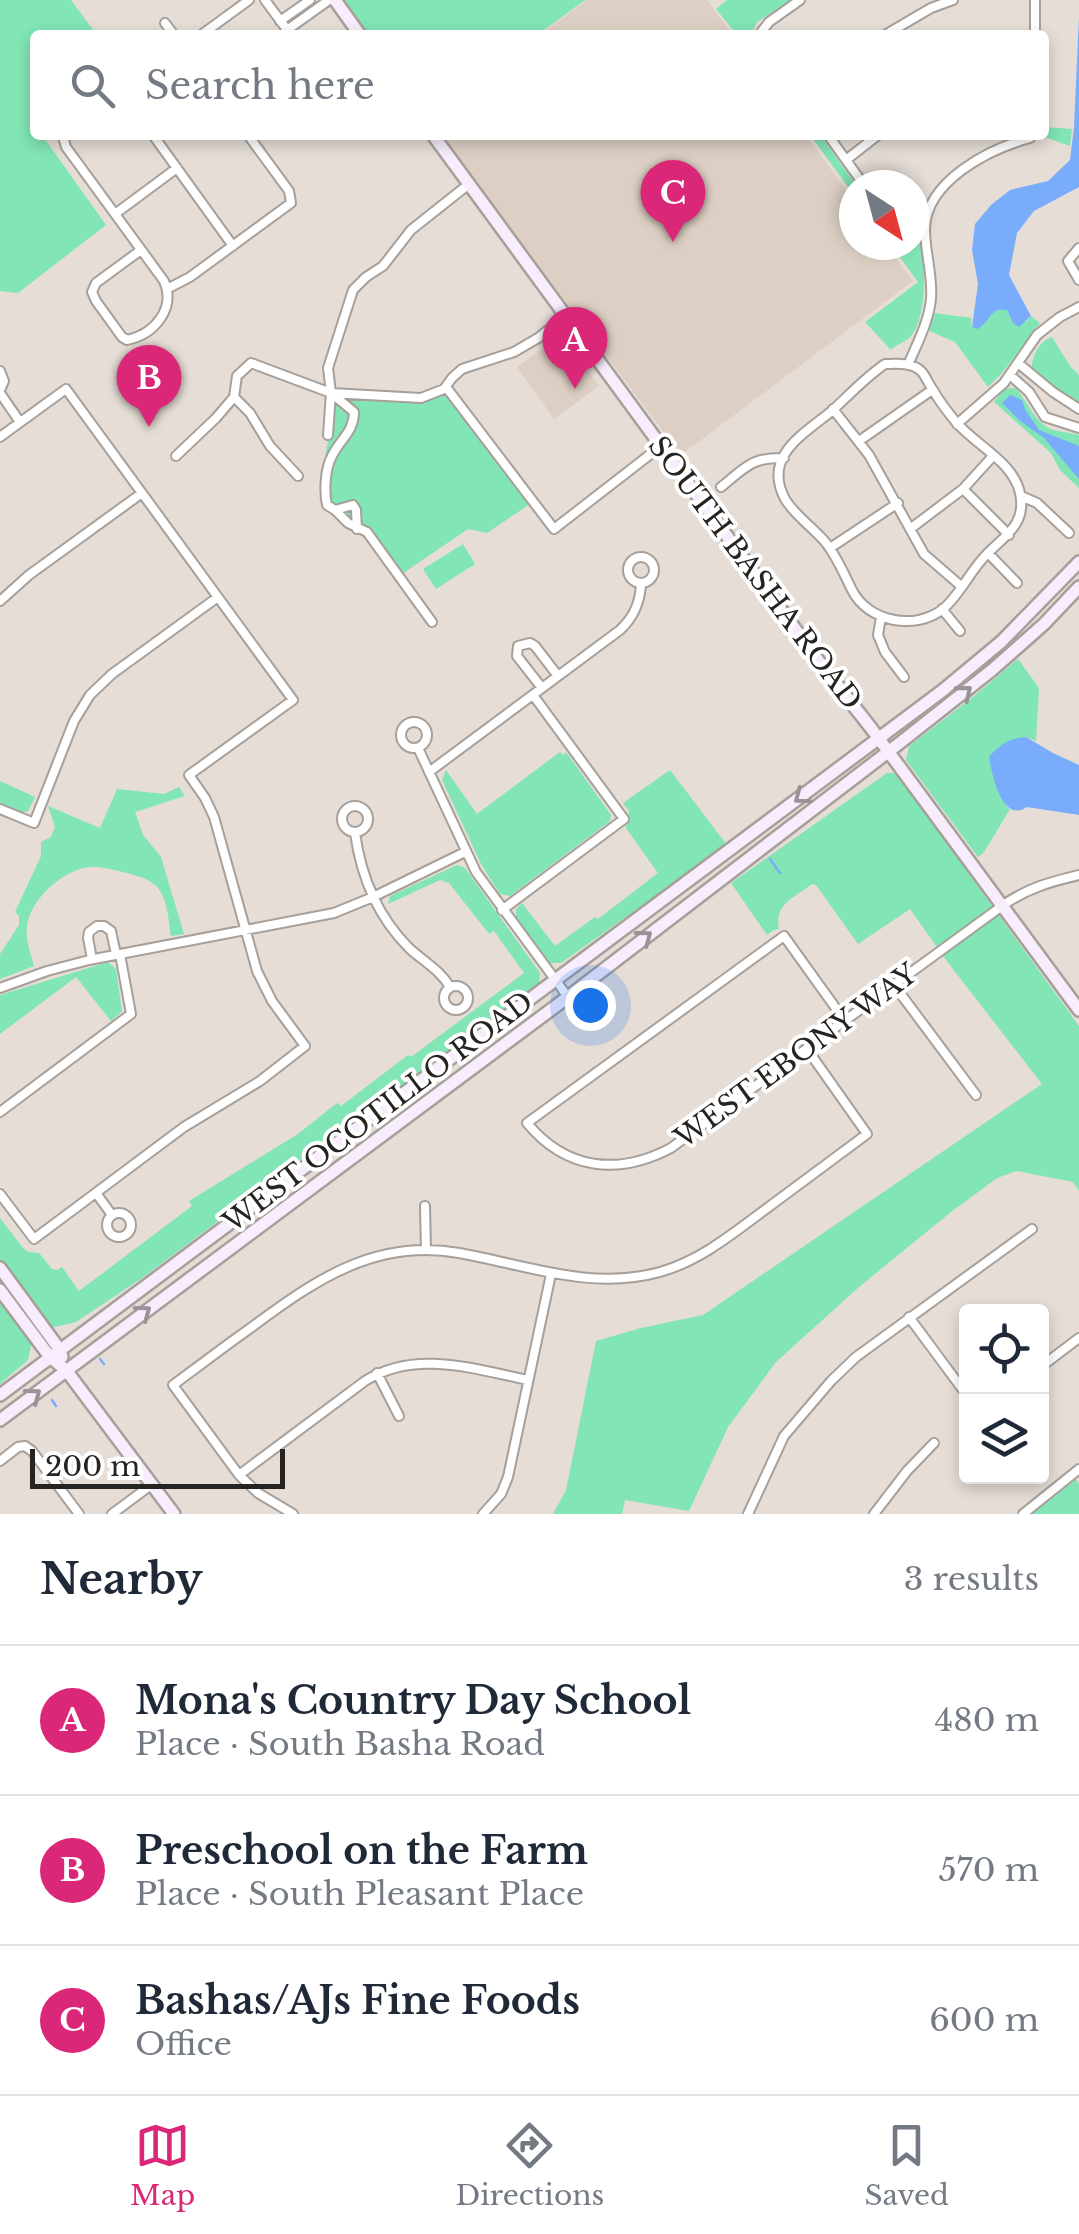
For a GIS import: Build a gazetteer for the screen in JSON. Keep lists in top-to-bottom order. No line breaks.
{"streets":{"main road":["SOUTH BASHA ROAD","WEST OCOTILLO ROAD"],"street":["WEST EBONY WAY"]},"crossings":[["SOUTH BASHA ROAD","WEST EBONY WAY"],["SOUTH BASHA ROAD","WEST OCOTILLO ROAD"]],"scale_bar":"200 m","north":"bottom right","page":{"search":"Search here","pins":["C","A","B"],"scale":"200 m","heading":["Nearby","3 results"],"list":[{"mark":"A","name":"Mona's Country Day School","note":"Place · South Basha Road","value":"480 m"},{"mark":"B","name":"Preschool on the Farm","note":"Place · South Pleasant Place","value":"570 m"},{"mark":"C","name":"Bashas/AJs Fine Foods","note":"Office","value":"600 m"}],"nav":["Map","Directions","Saved"]}}
